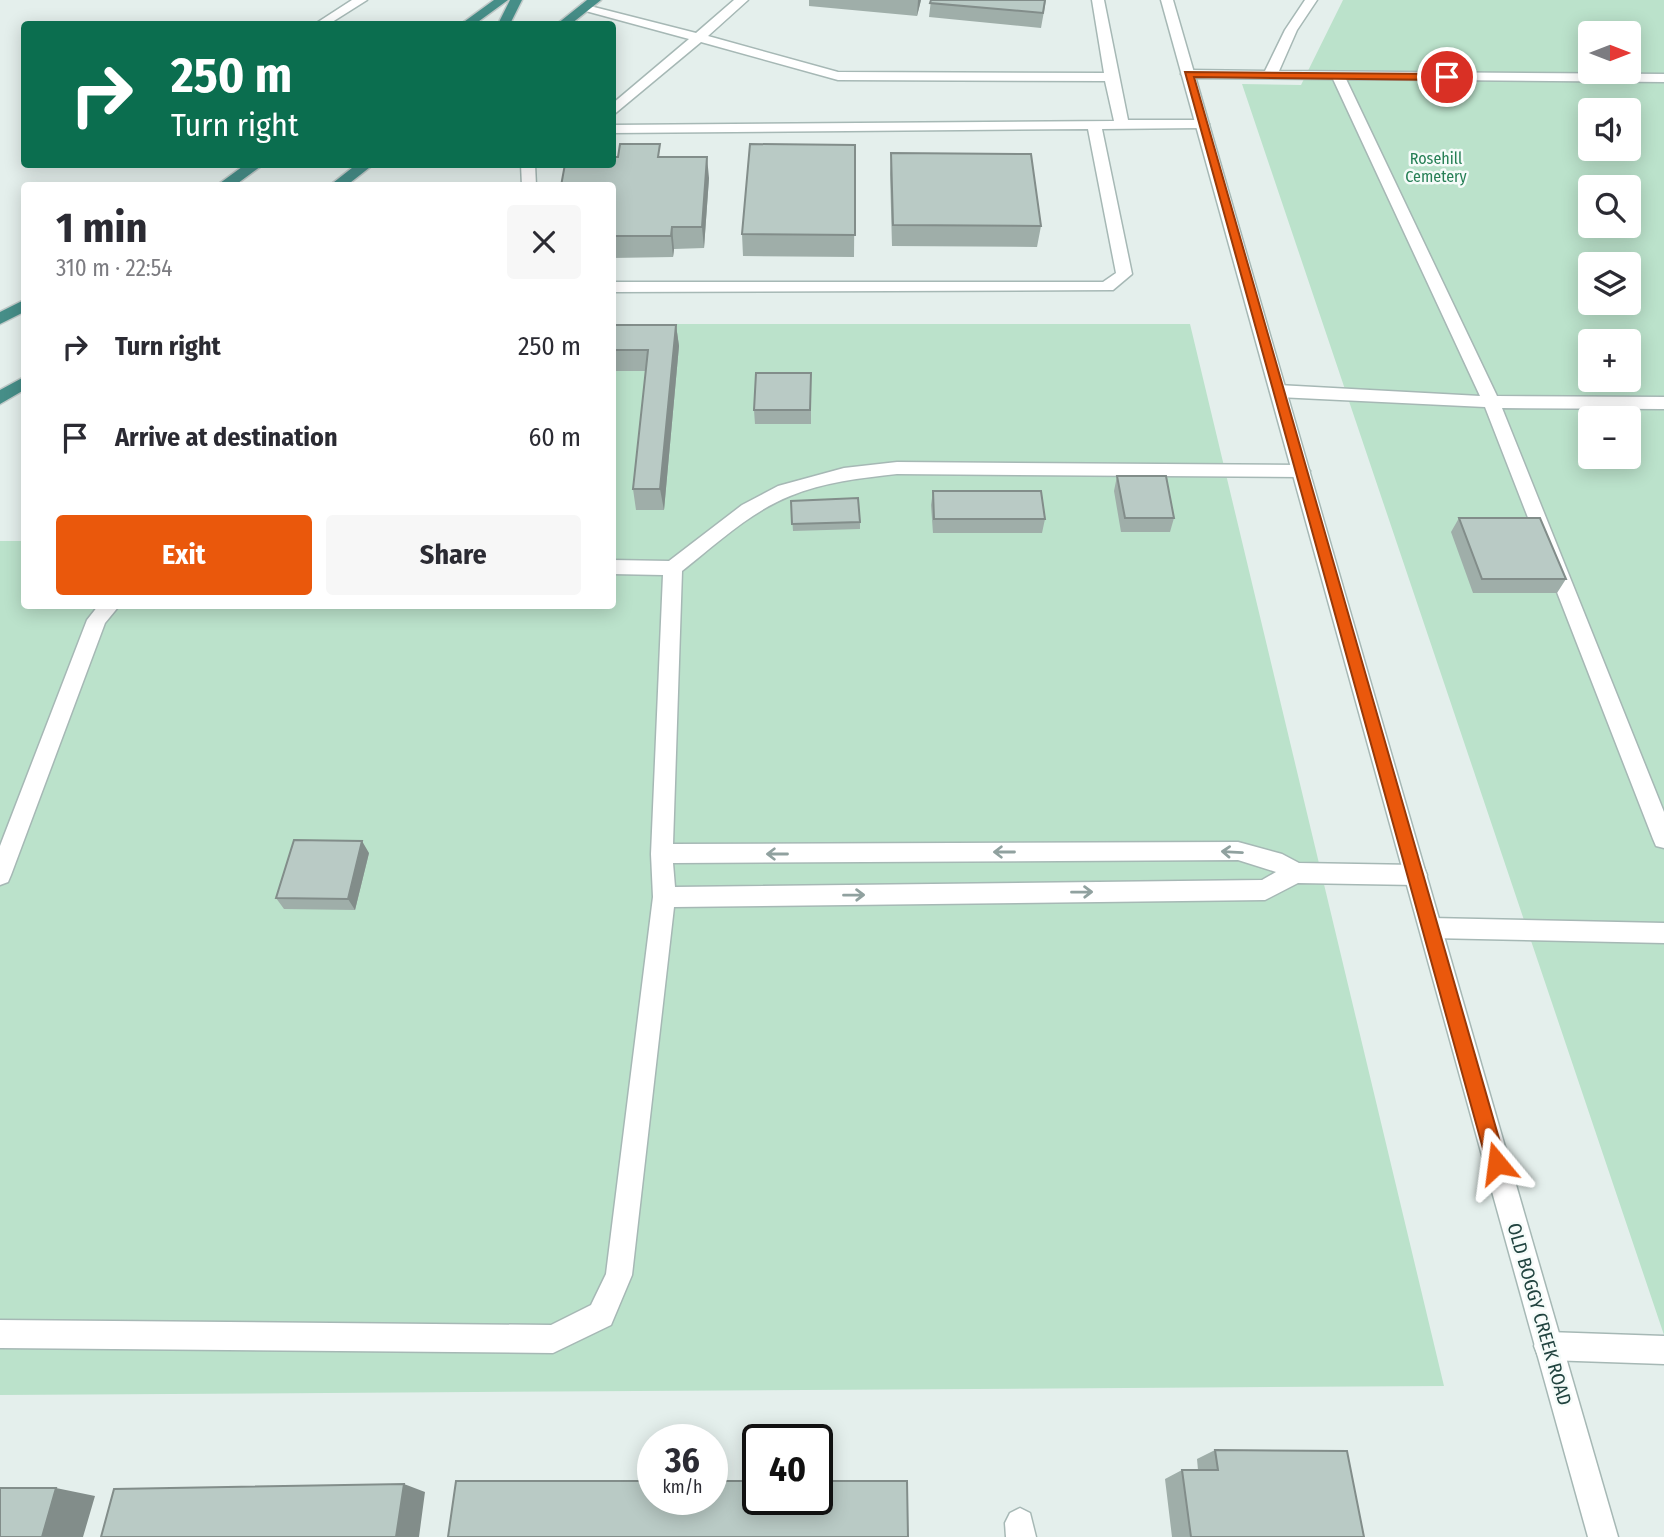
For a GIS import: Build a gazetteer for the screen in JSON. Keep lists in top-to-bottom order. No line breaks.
{"streets":{"street":["OLD BOGGY CREEK ROAD"]},"parks":["Rosehill Cemetery"],"north":"right","page":{"map_buttons":["+","−"],"turn":["250 m","Turn right"],"heading":["1 min","310 m · 22:54"],"list":[{"name":"Turn right","value":"250 m"},{"name":"Arrive at destination","value":"60 m"}],"buttons":["Exit","Share"],"speed":"36 km/h","limit":"40"}}
